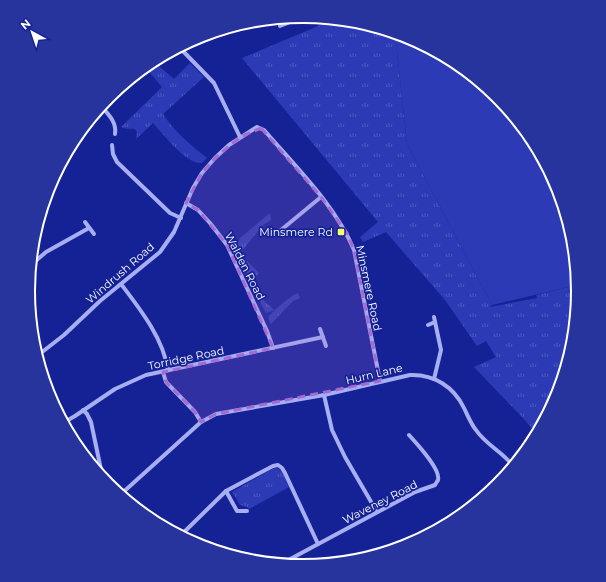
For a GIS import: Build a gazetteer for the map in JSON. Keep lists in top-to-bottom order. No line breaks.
{"streets":{"street":["Walden Road","Windrush Road","Minsmere Road","Torridge Road","Hurn Lane","Waveney Road"]},"crossings":[["Walden Road","Windrush Road"],["Walden Road","Torridge Road"],["Windrush Road","Minsmere Road"],["Minsmere Road","Hurn Lane"]],"places":{"transit":["Minsmere Rd"]},"north":"top left"}
